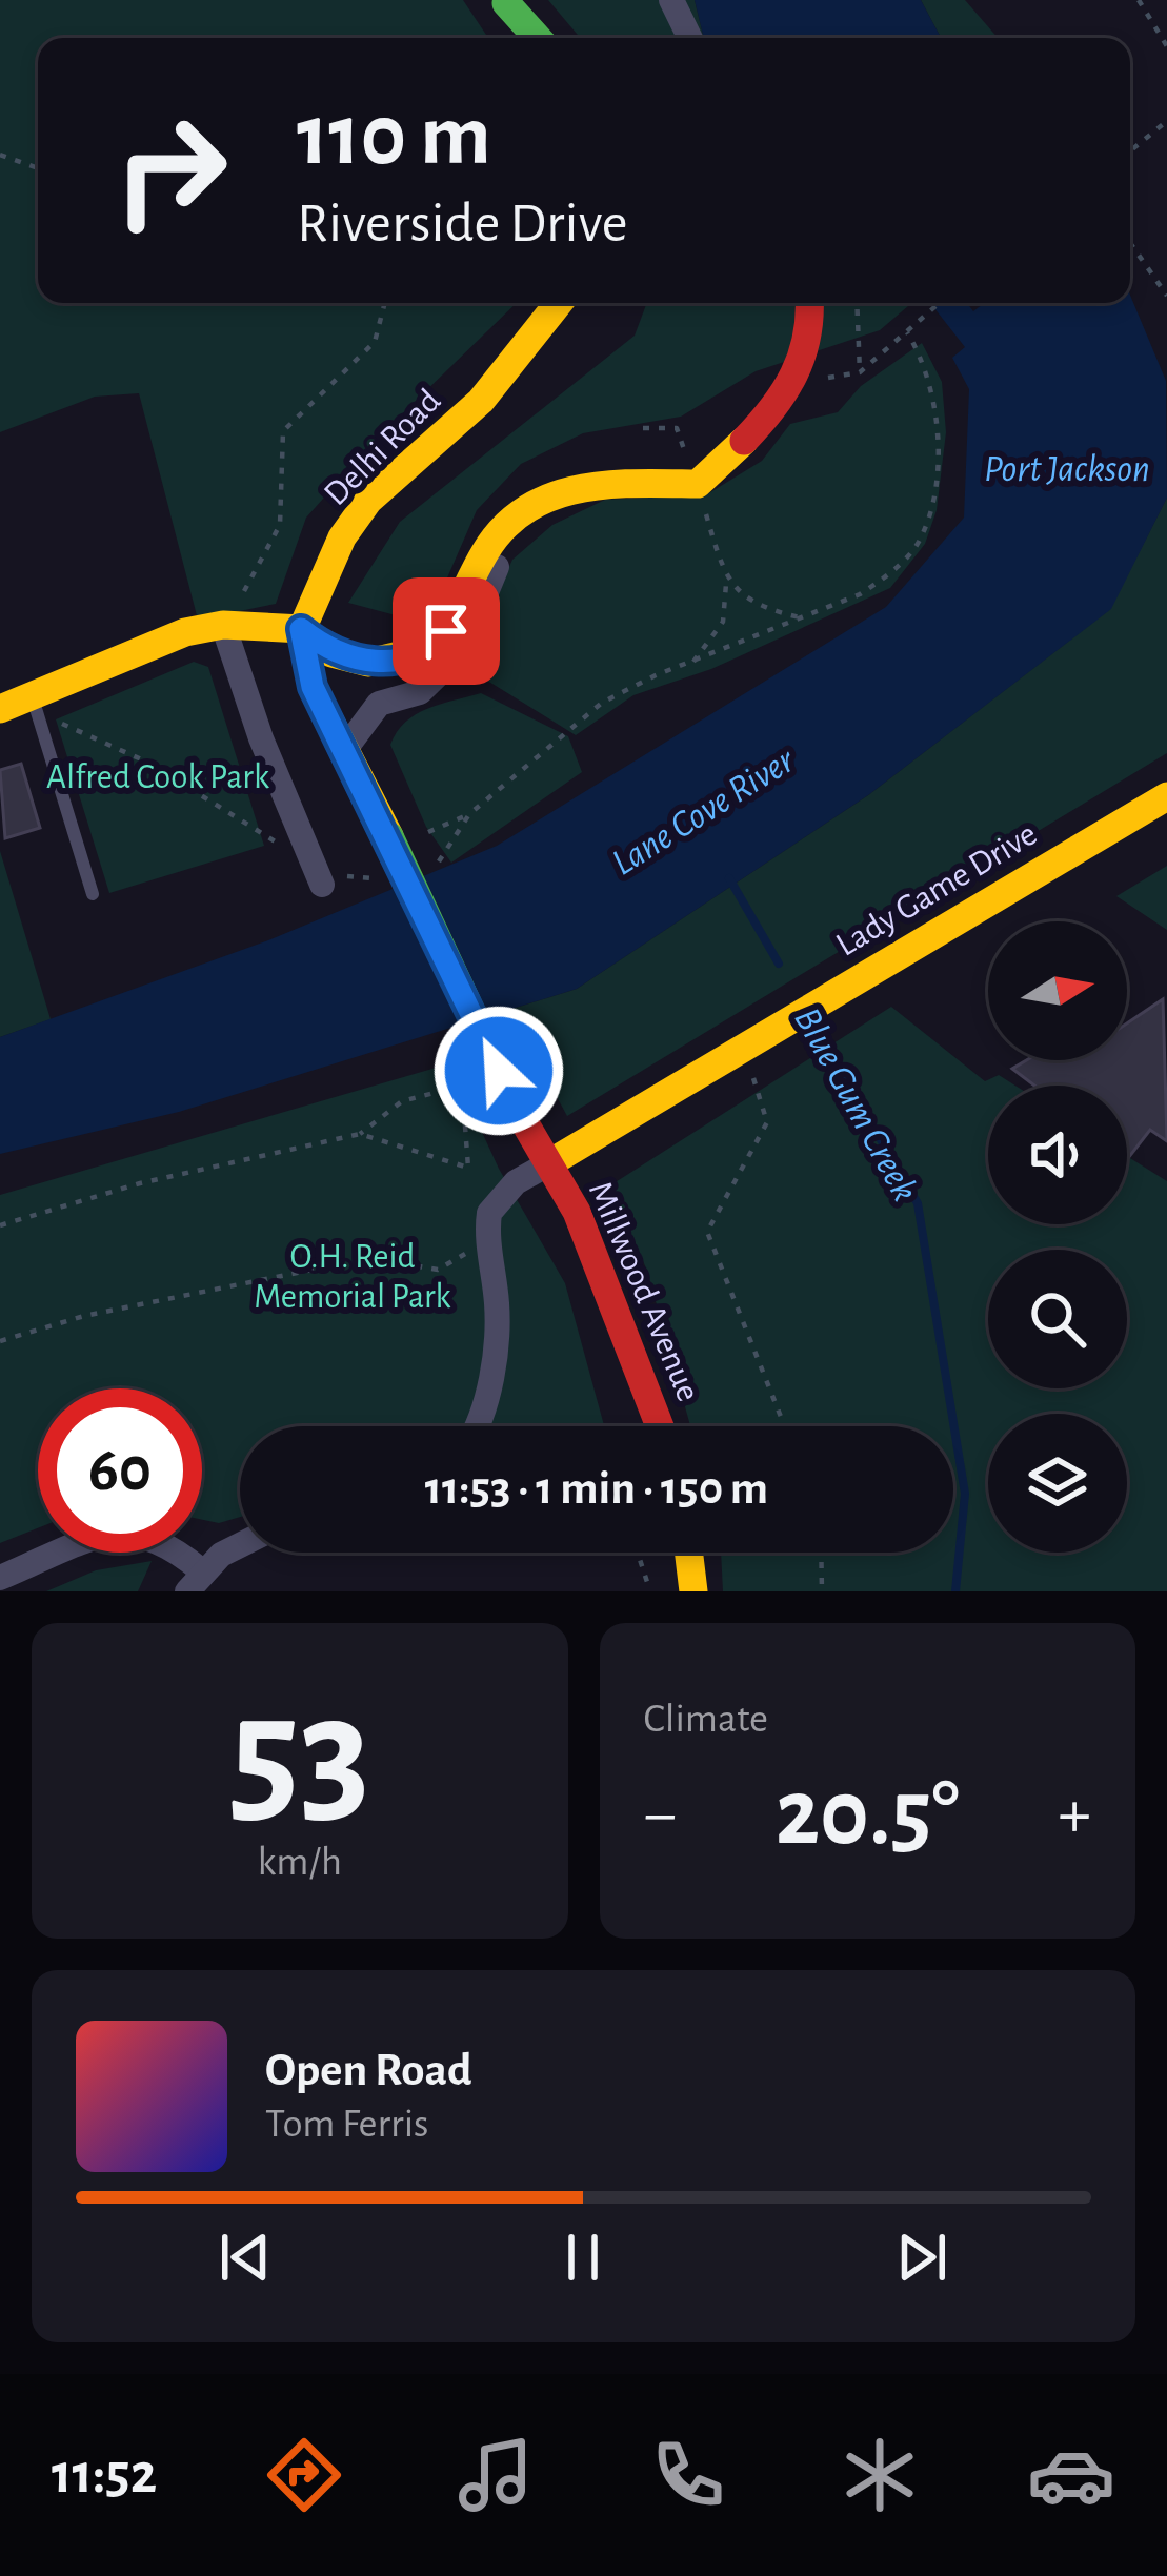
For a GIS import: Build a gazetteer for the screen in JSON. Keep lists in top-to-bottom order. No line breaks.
{"streets":{"main road":["Delhi Road","Lady Game Drive","Millwood Avenue"]},"crossings":[["Lady Game Drive","Millwood Avenue"]],"water":["Port Jackson","Lane Cove River","Blue Gum Creek"],"parks":["Alfred Cook Park","O.H. Reid Memorial Park"],"north":"right","page":{"turn":["110 m","Riverside Drive"],"limit":"60","trip":"11:53 · 1 min · 150 m","tile":[["53","km/h"],"Climate"],"heat":["−","20.5°","+"],"song":["Open Road","Tom Ferris"],"tabs":"11:52"}}
